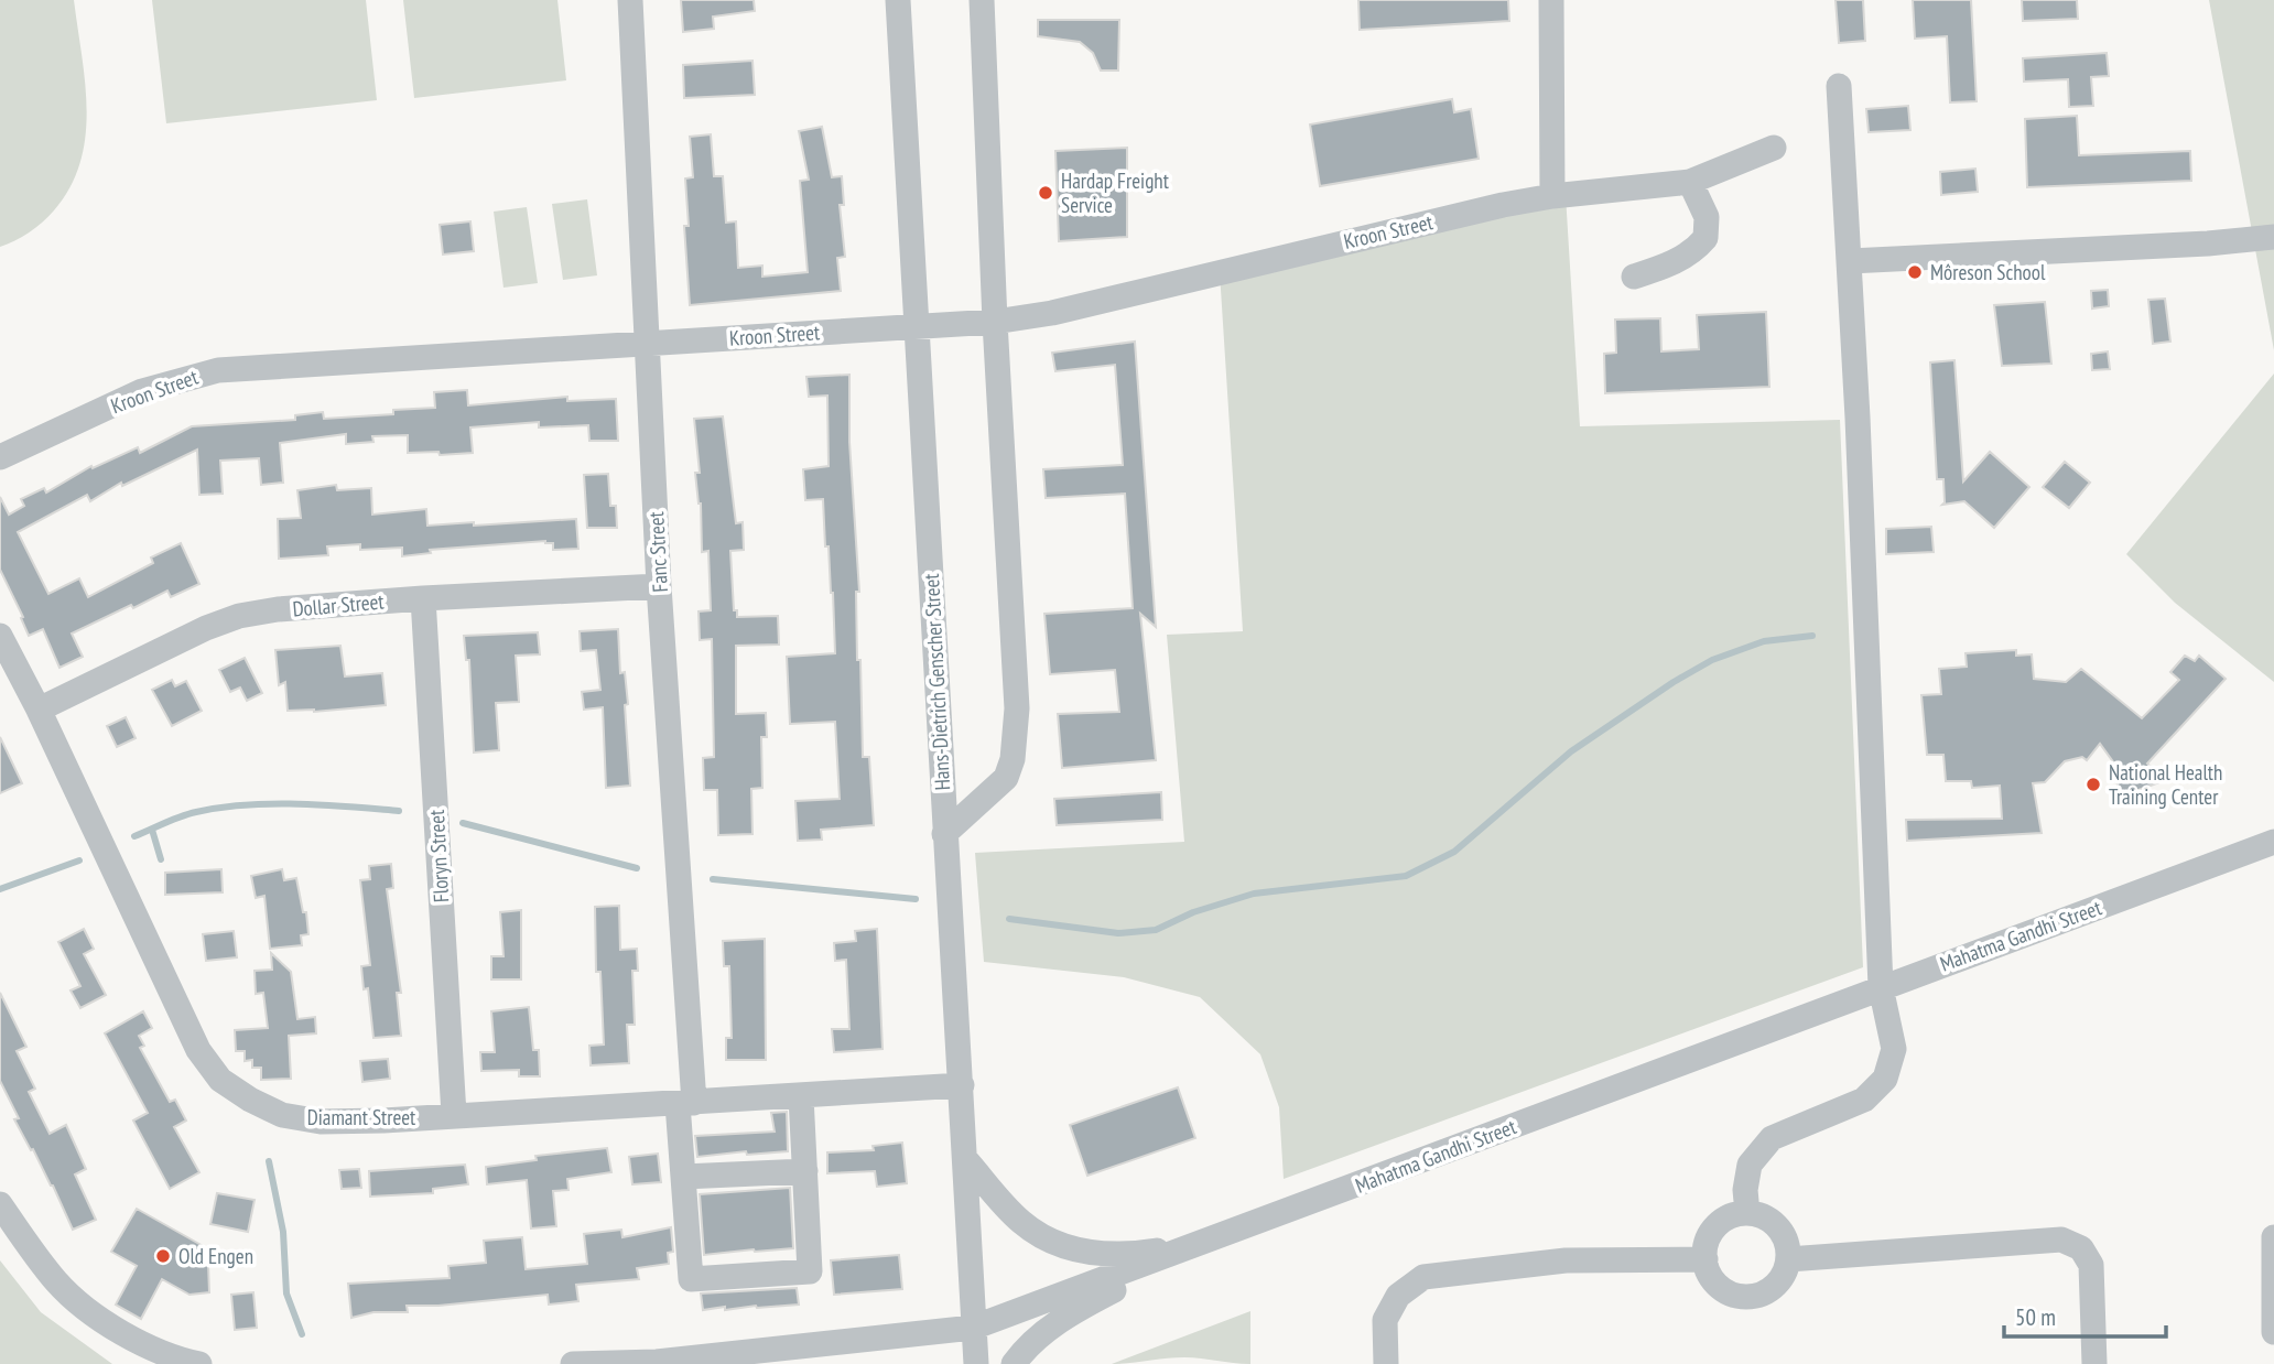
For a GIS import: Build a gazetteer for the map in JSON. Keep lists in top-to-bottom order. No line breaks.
{"streets":{"street":["Kroon Street","Fanc Street","Dollar Street","Hans-Dietrich Genscher Street","Floryn Street","Mahatma Gandhi Street","Diamant Street"]},"crossings":[["Kroon Street","Fanc Street"],["Kroon Street","Hans-Dietrich Genscher Street"],["Fanc Street","Dollar Street"],["Fanc Street","Diamant Street"],["Dollar Street","Floryn Street"],["Dollar Street","Diamant Street"],["Hans-Dietrich Genscher Street","Mahatma Gandhi Street"],["Hans-Dietrich Genscher Street","Diamant Street"],["Floryn Street","Diamant Street"]],"places":["Hardap Freight Service","Môreson School","National Health Training Center","Old Engen"],"scale_bar":"50 m"}
